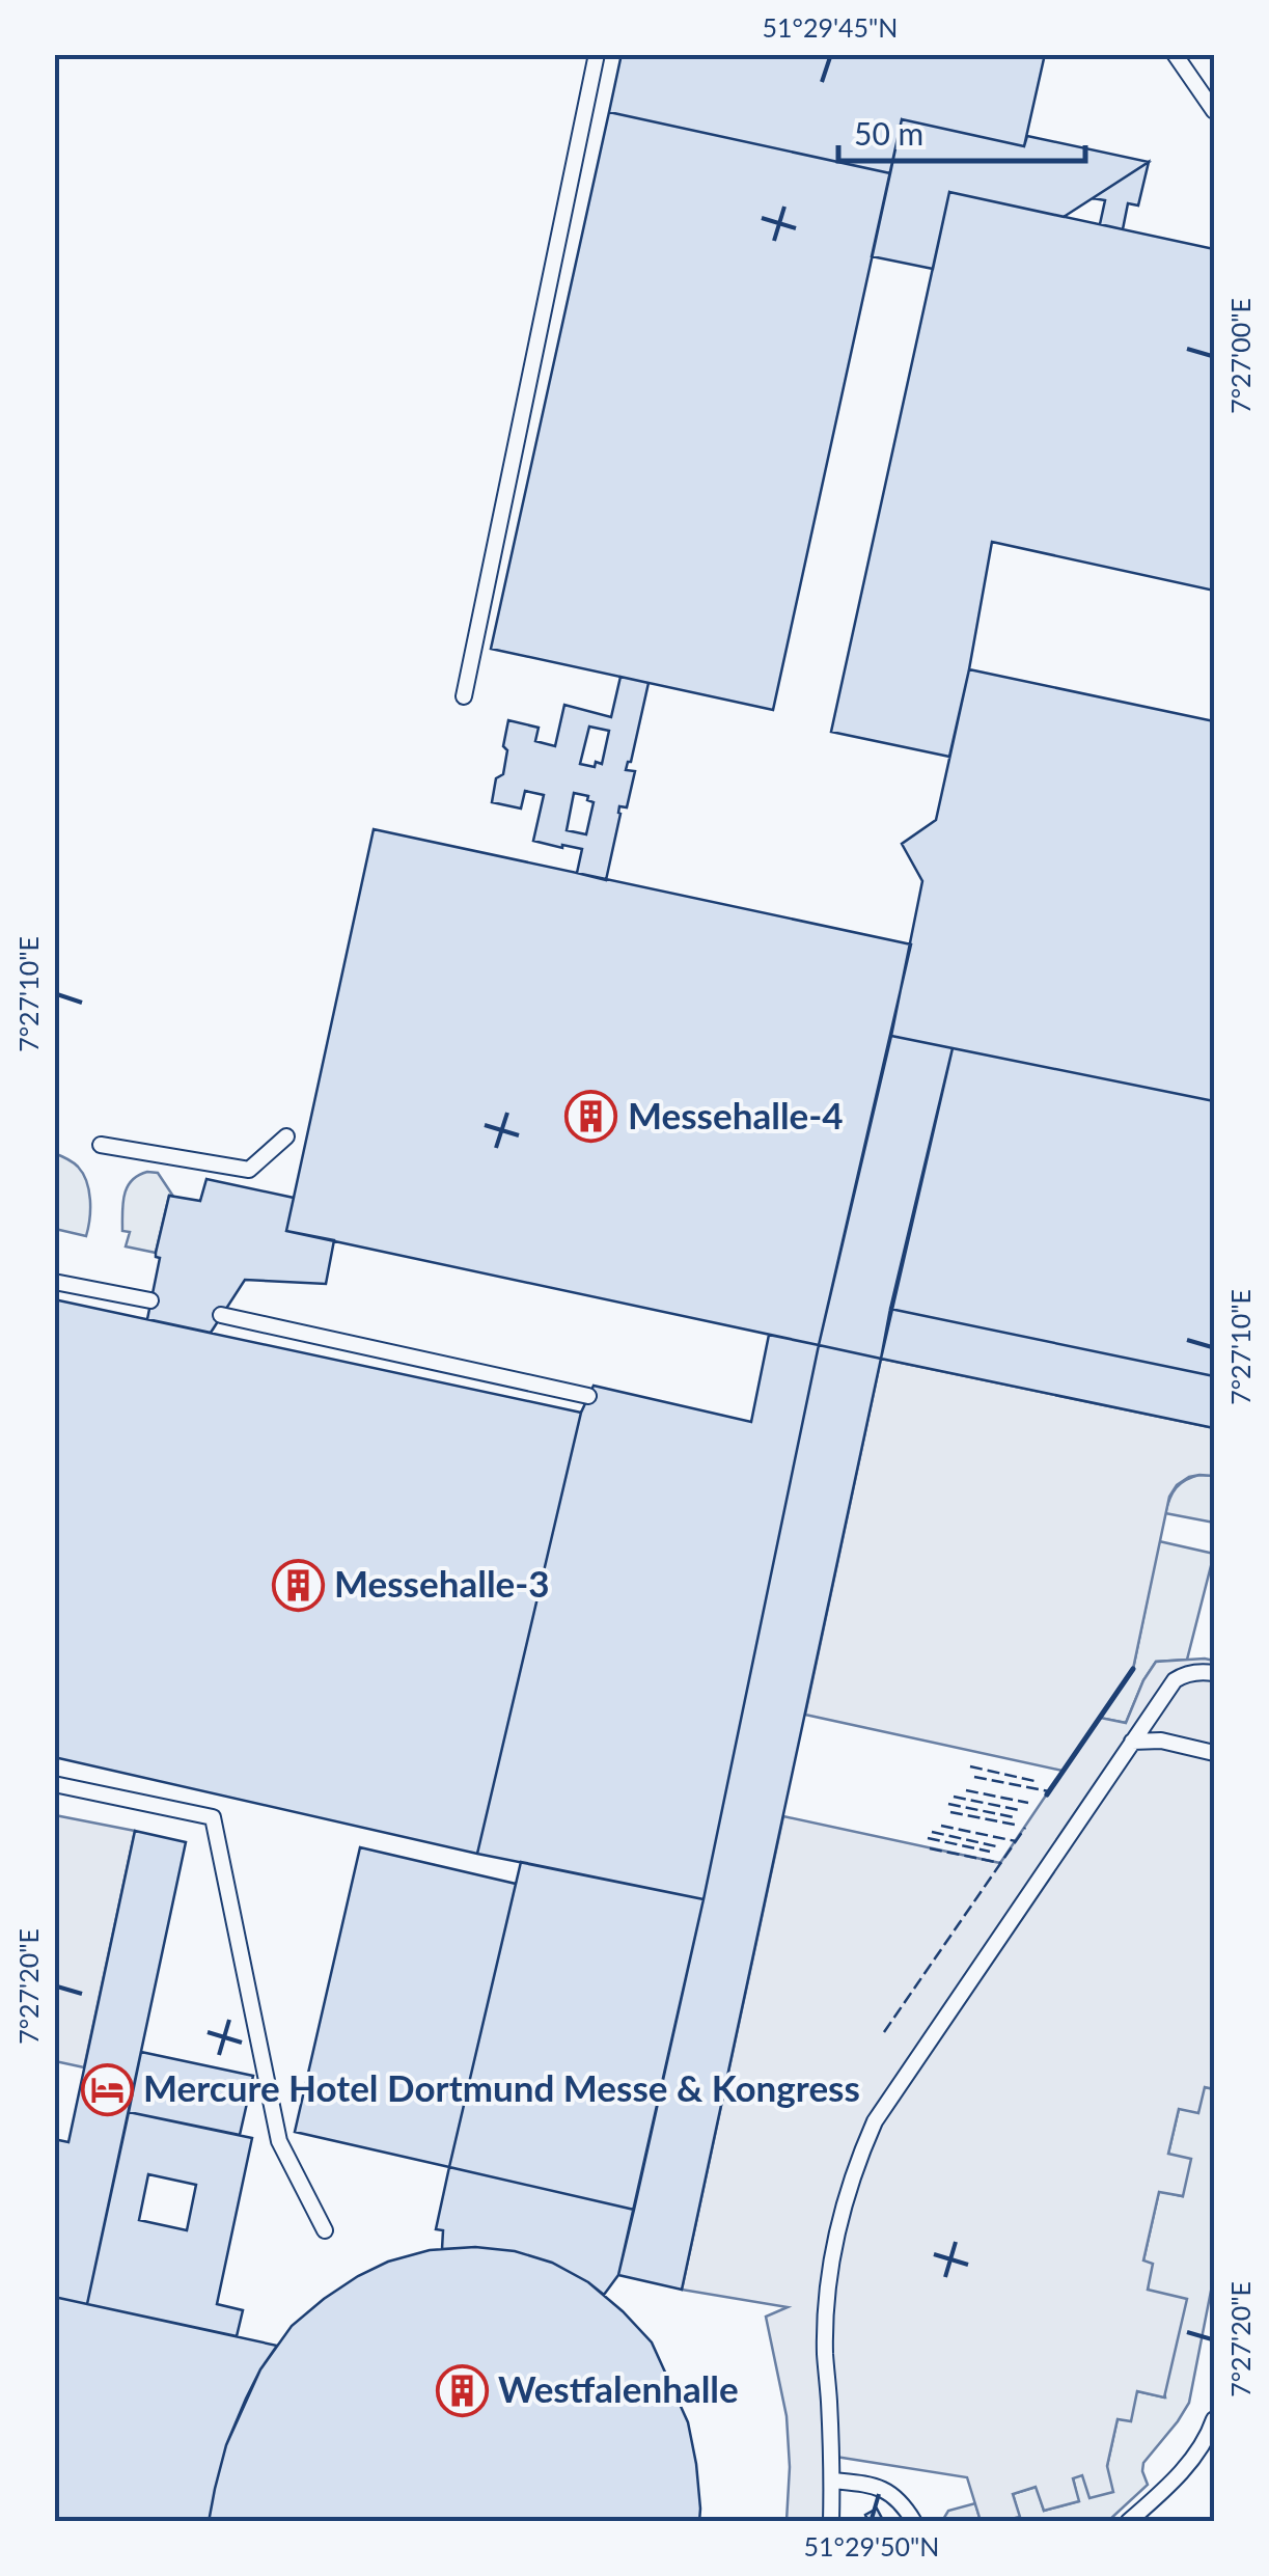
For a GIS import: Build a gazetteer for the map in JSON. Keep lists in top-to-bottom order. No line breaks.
{"places":{"building":["Messehalle-4","Messehalle-3","Westfalenhalle"],"hotel":["Mercure Hotel Dortmund Messe & Kongress"]},"scale_bar":"50 m","coordinates":["51°29'45\"N","7°27'00\"E","7°27'10\"E","7°27'20\"E","51°29'50\"N"]}
